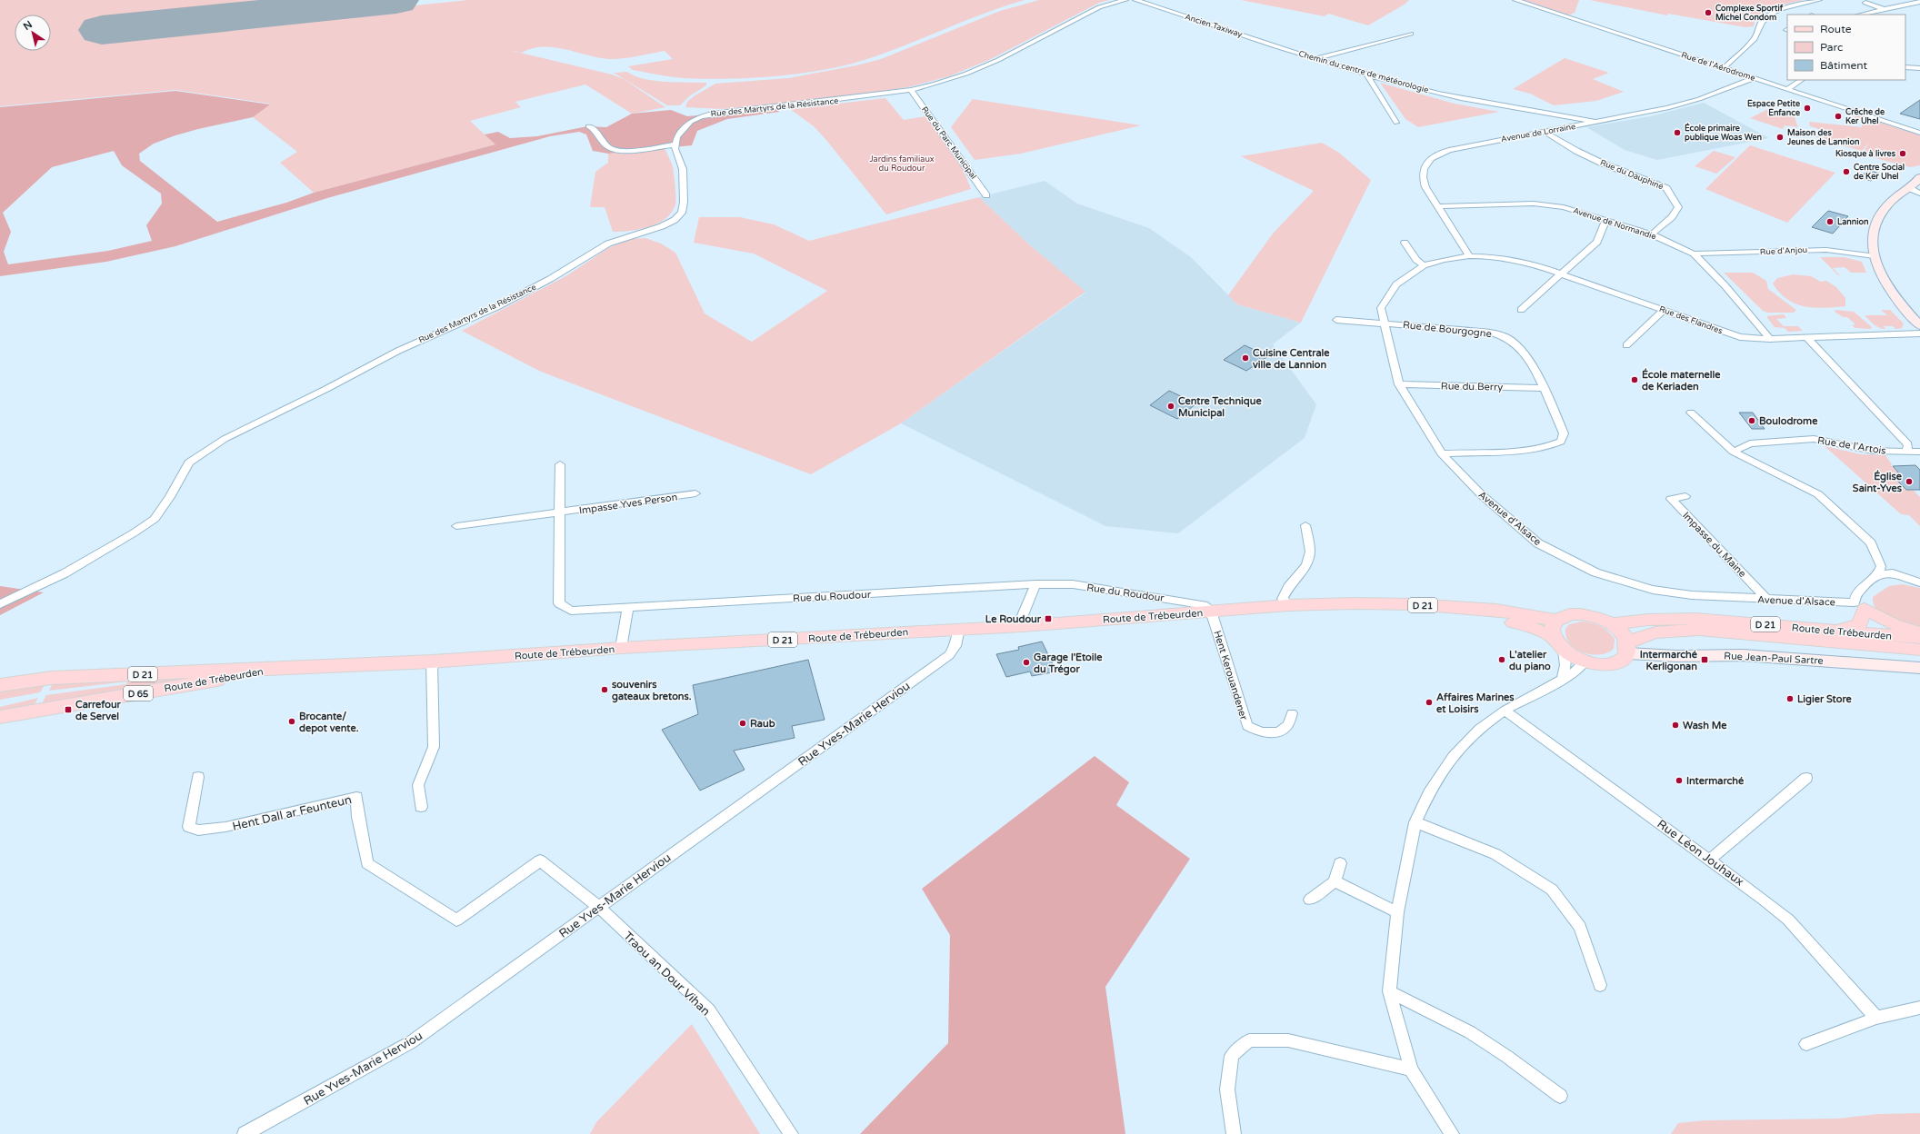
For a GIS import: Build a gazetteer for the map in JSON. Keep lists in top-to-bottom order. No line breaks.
{"streets":{"main road":["D 21","Route de Trébeurden","Rue Jean-Paul Sartre","D 65"],"street":["Ancien Taxiway","Rue de l'Aérodrome","Chemin du centre de météorologie","Rue des Martyrs de la Résistance","Avenue de Lorraine","Rue du Parc Municipal","Rue du Dauphiné","Avenue de Normandie","Rue d'Anjou","Rue des Flandres","Rue de Bourgogne","Rue du Berry","Rue de l'Artois","Impasse Yves Person","Avenue d'Alsace","Impasse du Maine","Rue du Roudour","Hent Kerouandener","Rue Yves-Marie Herviou","Hent Dall ar Feunteun","Rue Léon Jouhaux","Traou an Dour Vihan"]},"crossings":[["Ancien Taxiway","Chemin du centre de météorologie"],["Rue de l'Aérodrome","Avenue de Lorraine"],["Chemin du centre de météorologie","Avenue de Lorraine"],["Rue des Martyrs de la Résistance","Rue du Parc Municipal"],["Avenue de Lorraine","Rue du Dauphiné"],["Avenue de Lorraine","Avenue de Normandie"],["Avenue de Lorraine","Rue des Flandres"],["Avenue de Lorraine","Avenue d'Alsace"],["Rue du Dauphiné","Avenue de Normandie"],["Avenue de Normandie","Rue d'Anjou"],["Avenue de Normandie","Rue des Flandres"],["Rue des Flandres","Avenue d'Alsace"],["Rue de Bourgogne","Rue du Berry"],["Rue de Bourgogne","Avenue d'Alsace"],["Rue du Berry","Avenue d'Alsace"],["Impasse Yves Person","Rue du Roudour"],["Avenue d'Alsace","Impasse du Maine"],["Rue du Roudour","Route de Trébeurden"],["Rue du Roudour","Hent Kerouandener"],["Route de Trébeurden","Rue Jean-Paul Sartre"],["Route de Trébeurden","Hent Kerouandener"],["Route de Trébeurden","Rue Yves-Marie Herviou"],["Rue Yves-Marie Herviou","Hent Dall ar Feunteun"],["Rue Yves-Marie Herviou","Traou an Dour Vihan"],["Hent Dall ar Feunteun","Traou an Dour Vihan"]],"parks":["Jardins familiaux du Roudour"],"places":{"other":["Complexe Sportif Michel Condom","Espace Petite Enfance","Crêche de Ker Uhel","École primaire publique Woas Wen","Maison des Jeunes de Lannion","Kiosque à livres","Centre Social de Ker Uhel","Lannion","Cuisine Centrale ville de Lannion","École maternelle de Keriaden","Centre Technique Municipal","Boulodrome","Église Saint-Yves","L'atelier du piano","Garage l'Etoile du Trégor","souvenirs gateaux bretons.","Ligier Store","Affaires Marines et Loisirs","Brocante/ depot vente.","Raub","Wash Me","Intermarché"],"transit":["Le Roudour","Intermarché Kerligonan","Carrefour de Servel"]},"legend":["Route","Parc","Bâtiment"],"north":"top left"}
